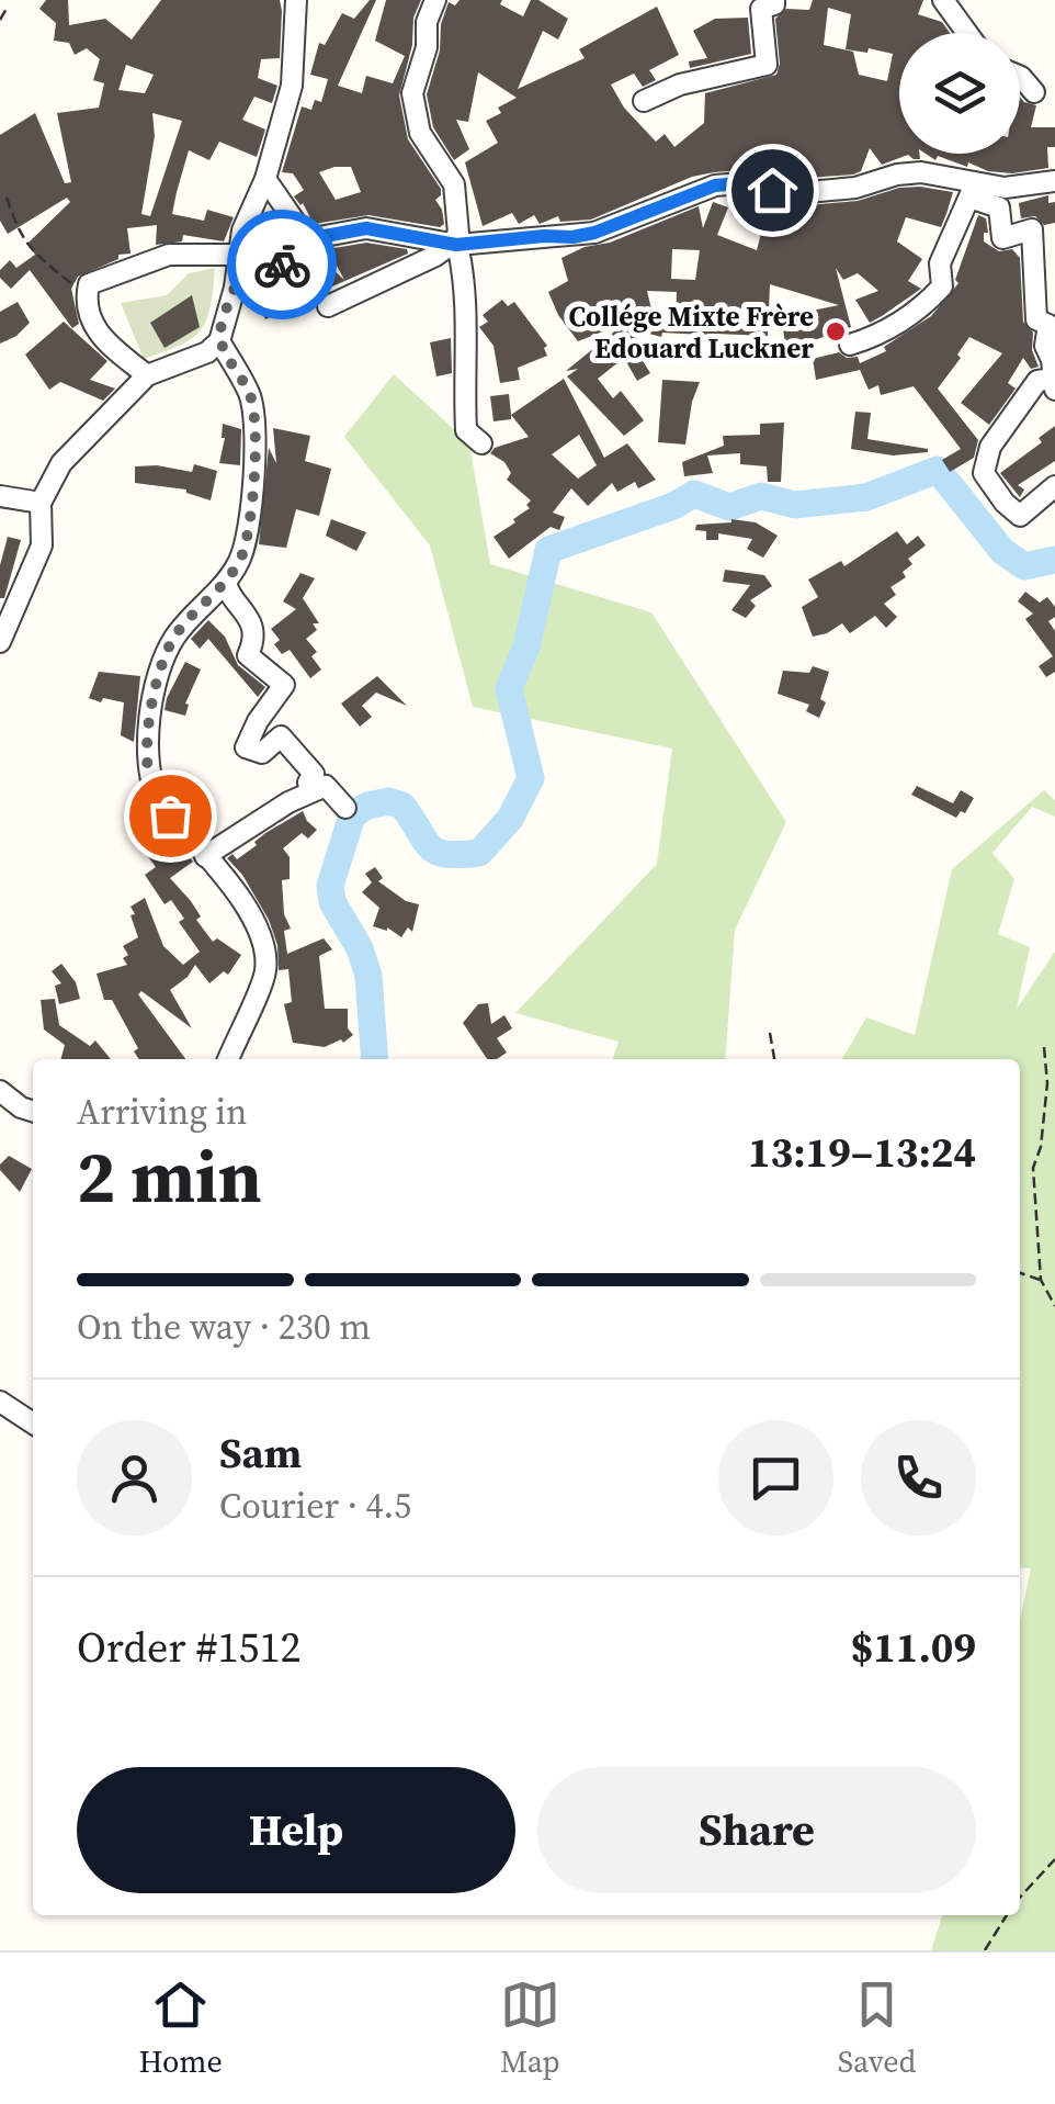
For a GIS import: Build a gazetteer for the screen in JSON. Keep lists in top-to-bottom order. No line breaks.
{"places":["Collége Mixte Frère Edouard Luckner"],"page":{"heading":["2 min","Arriving in","13:19–13:24"],"panel":["Sam","Courier · 4.5","Order #1512","$11.09"],"bar":"On the way · 230 m","buttons":["Help","Share"],"tabs":["Home","Map","Saved"]}}
